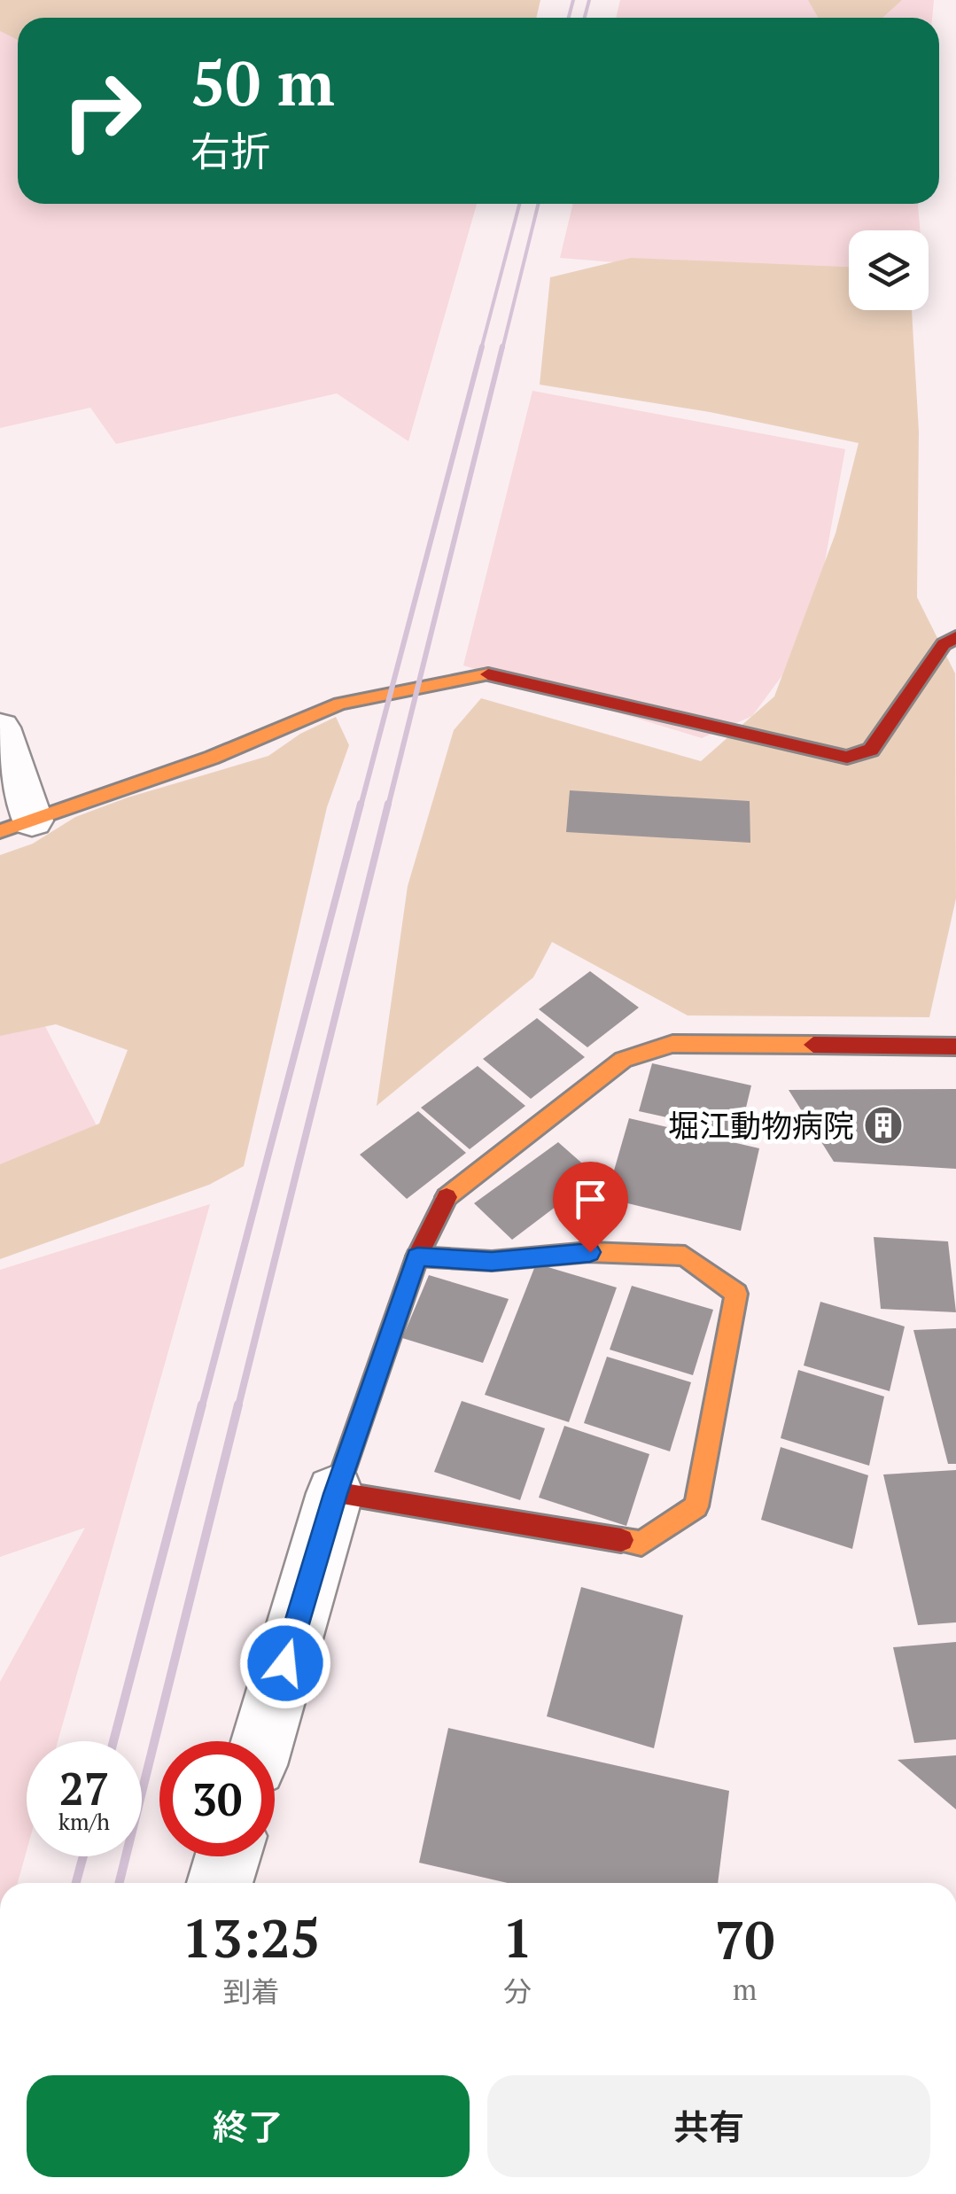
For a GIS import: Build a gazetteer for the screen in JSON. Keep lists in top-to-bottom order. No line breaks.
{"places":{"building":["堀江動物病院"]},"page":{"turn":["50 m","右折"],"speed":"27 km/h","limit":"30","eta":["13:25","到着","1","分","70","m"],"buttons":["終了","共有"]}}
